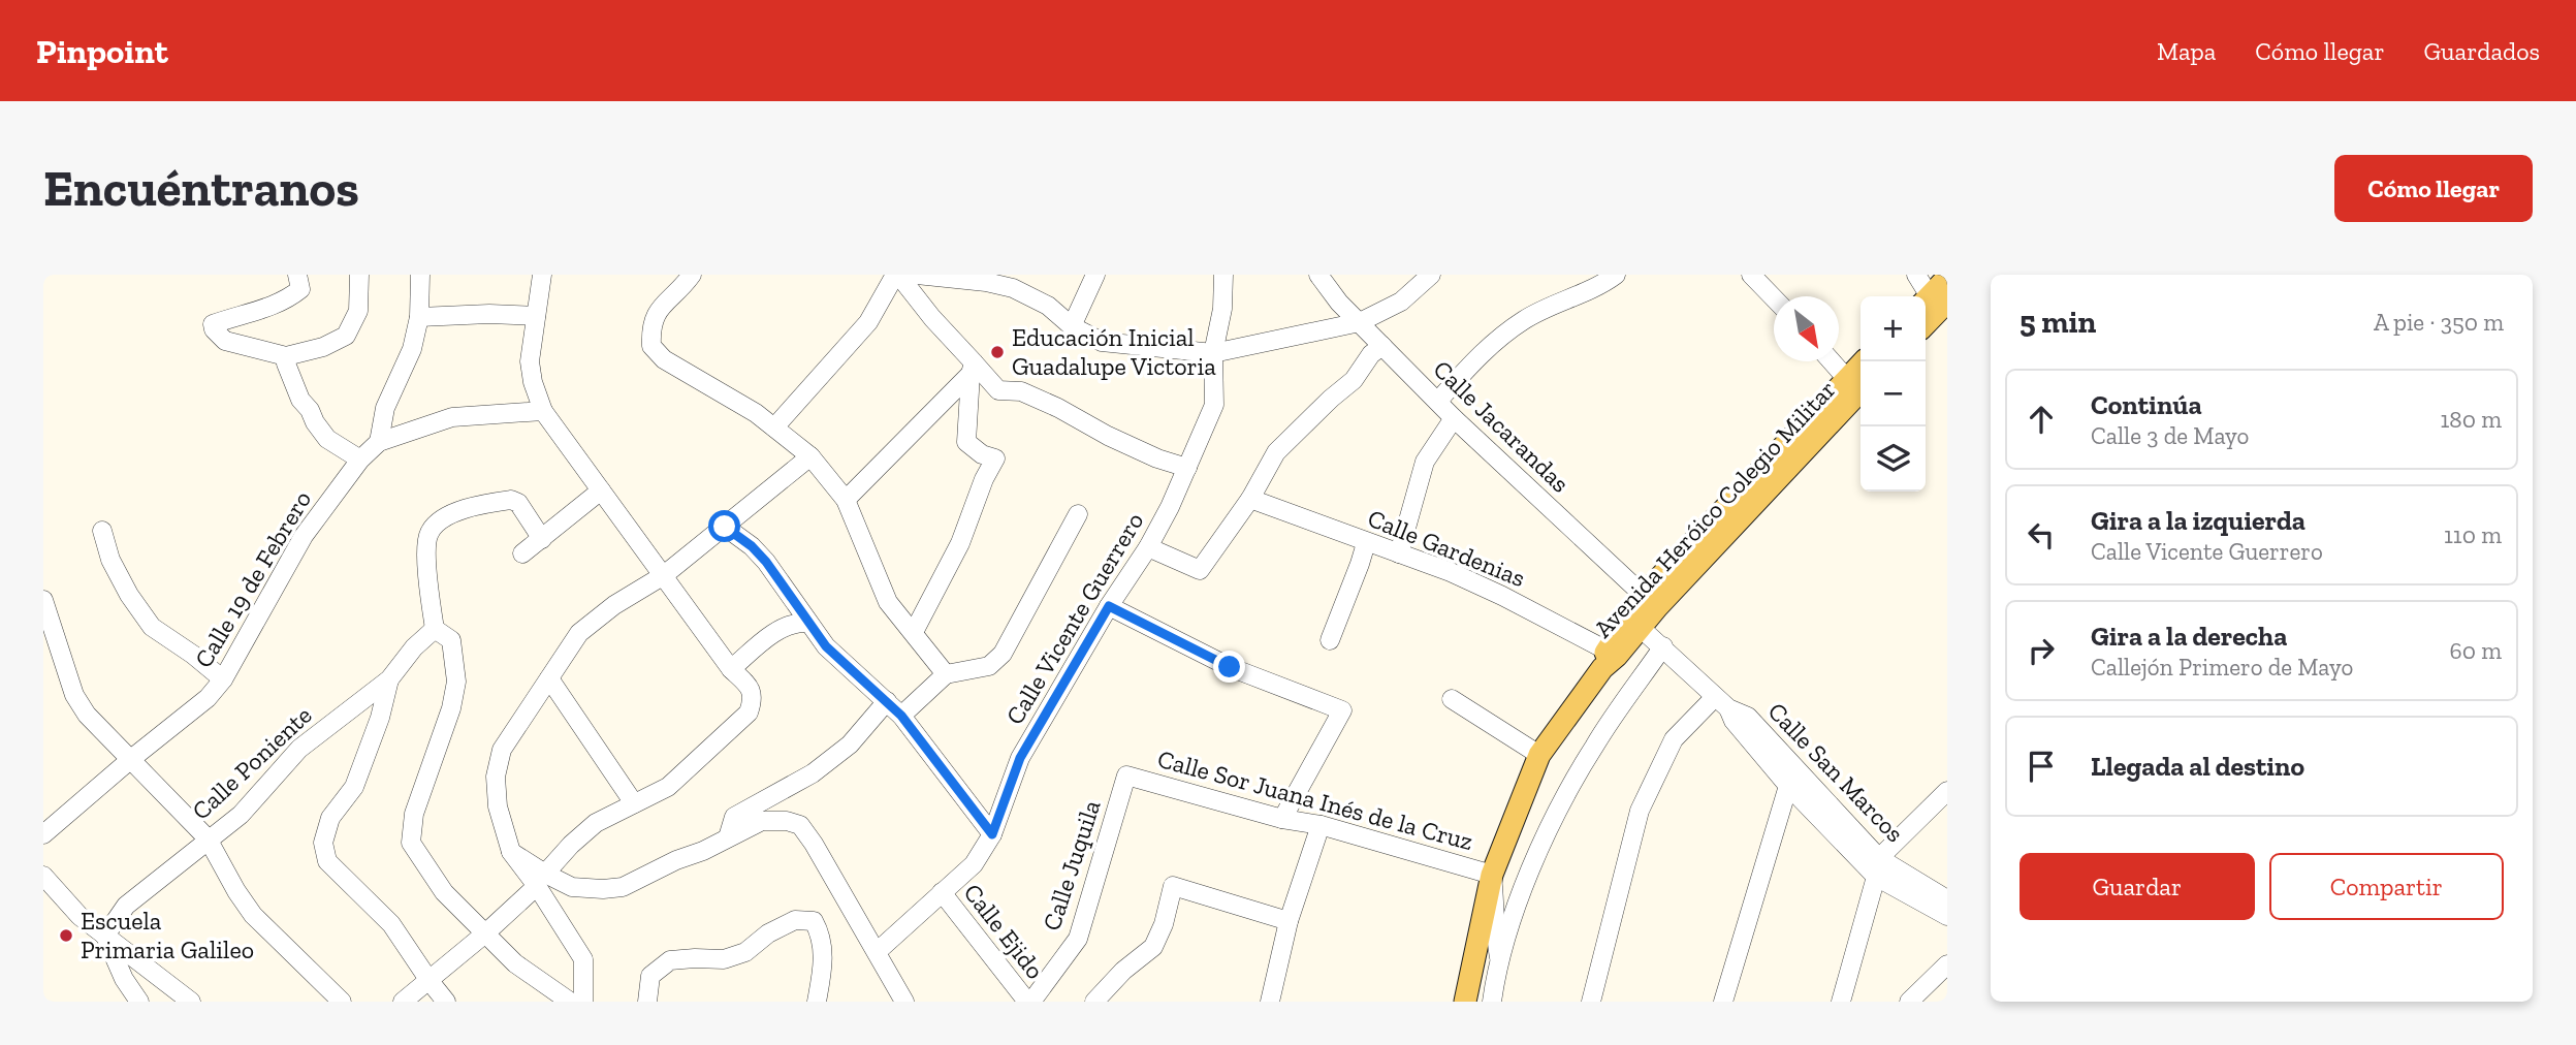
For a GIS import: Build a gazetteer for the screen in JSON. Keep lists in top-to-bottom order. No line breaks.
{"streets":{"main road":["Avenida Heróico Colegio Militar"],"street":["Calle Jacarandas","Calle Gardenias","Calle 19 de Febrero","Calle Vicente Guerrero","Calle Poniente","Calle San Marcos","Calle Sor Juana Inés de la Cruz","Calle Juquila","Calle Ejido"]},"crossings":[["Calle Jacarandas","Avenida Heróico Colegio Militar"],["Avenida Heróico Colegio Militar","Calle Gardenias"],["Avenida Heróico Colegio Militar","Calle San Marcos"],["Avenida Heróico Colegio Militar","Calle Sor Juana Inés de la Cruz"],["Calle Vicente Guerrero","Calle Ejido"],["Calle Sor Juana Inés de la Cruz","Calle Juquila"],["Calle Juquila","Calle Ejido"]],"places":["Educación Inicial Guadalupe Victoria","Escuela Primaria Galileo"],"north":"bottom right","page":{"header":"Pinpoint","nav":["Mapa","Cómo llegar","Guardados"],"buttons":["Cómo llegar",["Guardar","Compartir"]],"title":"Encuéntranos","heading":["5 min","A pie · 350 m"],"map_buttons":["+","−"],"list":[["Continúa","Calle 3 de Mayo","180 m"],["Gira a la izquierda","Calle Vicente Guerrero","110 m"],["Gira a la derecha","Callejón Primero de Mayo","60 m"],"Llegada al destino"]}}
